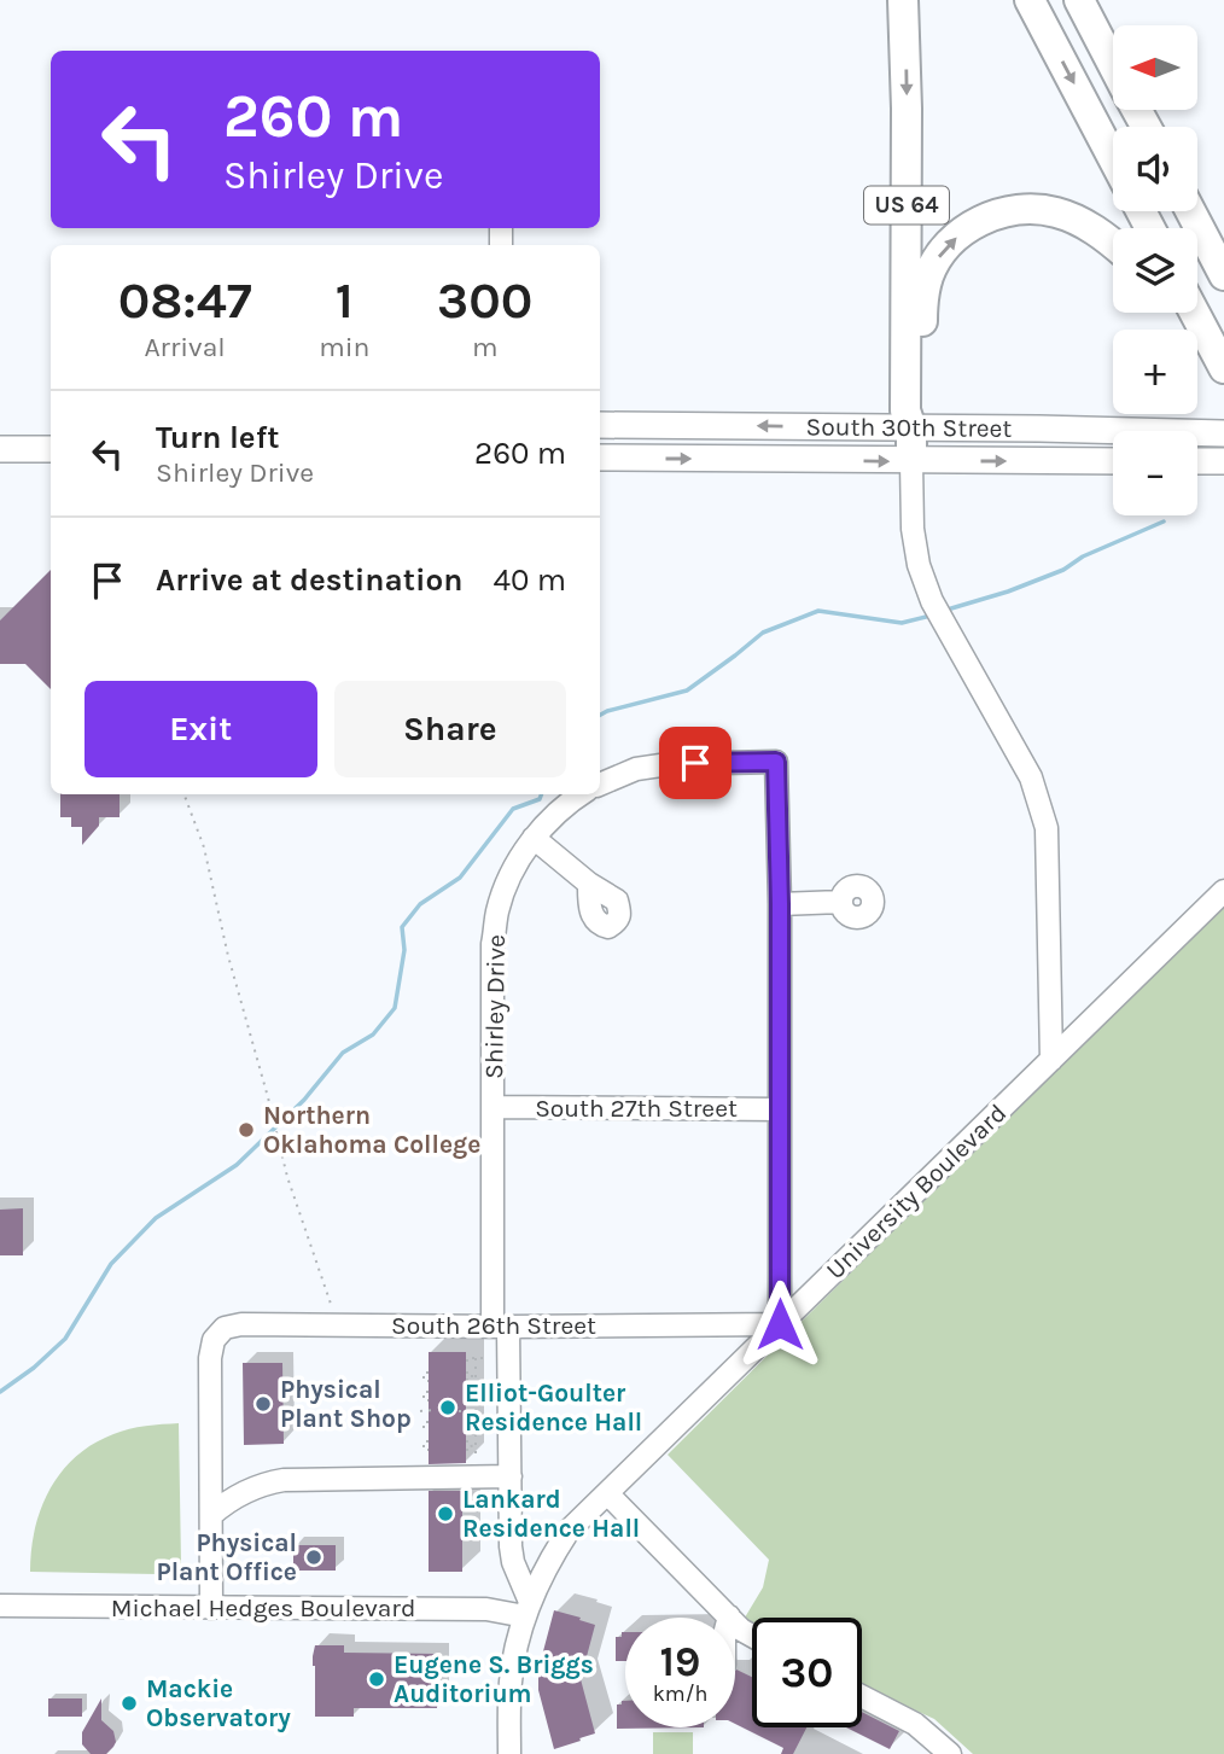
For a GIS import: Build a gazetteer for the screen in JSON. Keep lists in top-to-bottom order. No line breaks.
{"streets":{"highway":["US 64"],"main road":["South 30th Street"],"street":["Shirley Drive","South 27th Street","University Boulevard","South 26th Street","Michael Hedges Boulevard"]},"crossings":[["US 64","South 30th Street"],["Shirley Drive","South 27th Street"],["Shirley Drive","University Boulevard"],["Shirley Drive","South 26th Street"],["Shirley Drive","Michael Hedges Boulevard"],["University Boulevard","South 26th Street"],["University Boulevard","Michael Hedges Boulevard"]],"places":["Northern Oklahoma College","Physical Plant Shop","Elliot-Goulter Residence Hall","Lankard Residence Hall","Physical Plant Office","Eugene S. Briggs Auditorium","Mackie Observatory"],"north":"left","page":{"map_buttons":["+","−"],"turn":["260 m","Shirley Drive"],"eta":["08:47","Arrival","1","min","300","m"],"list":[{"name":"Turn left","note":"Shirley Drive","value":"260 m"},{"name":"Arrive at destination","value":"40 m"}],"buttons":["Exit","Share"],"speed":"19 km/h","limit":"30"}}
